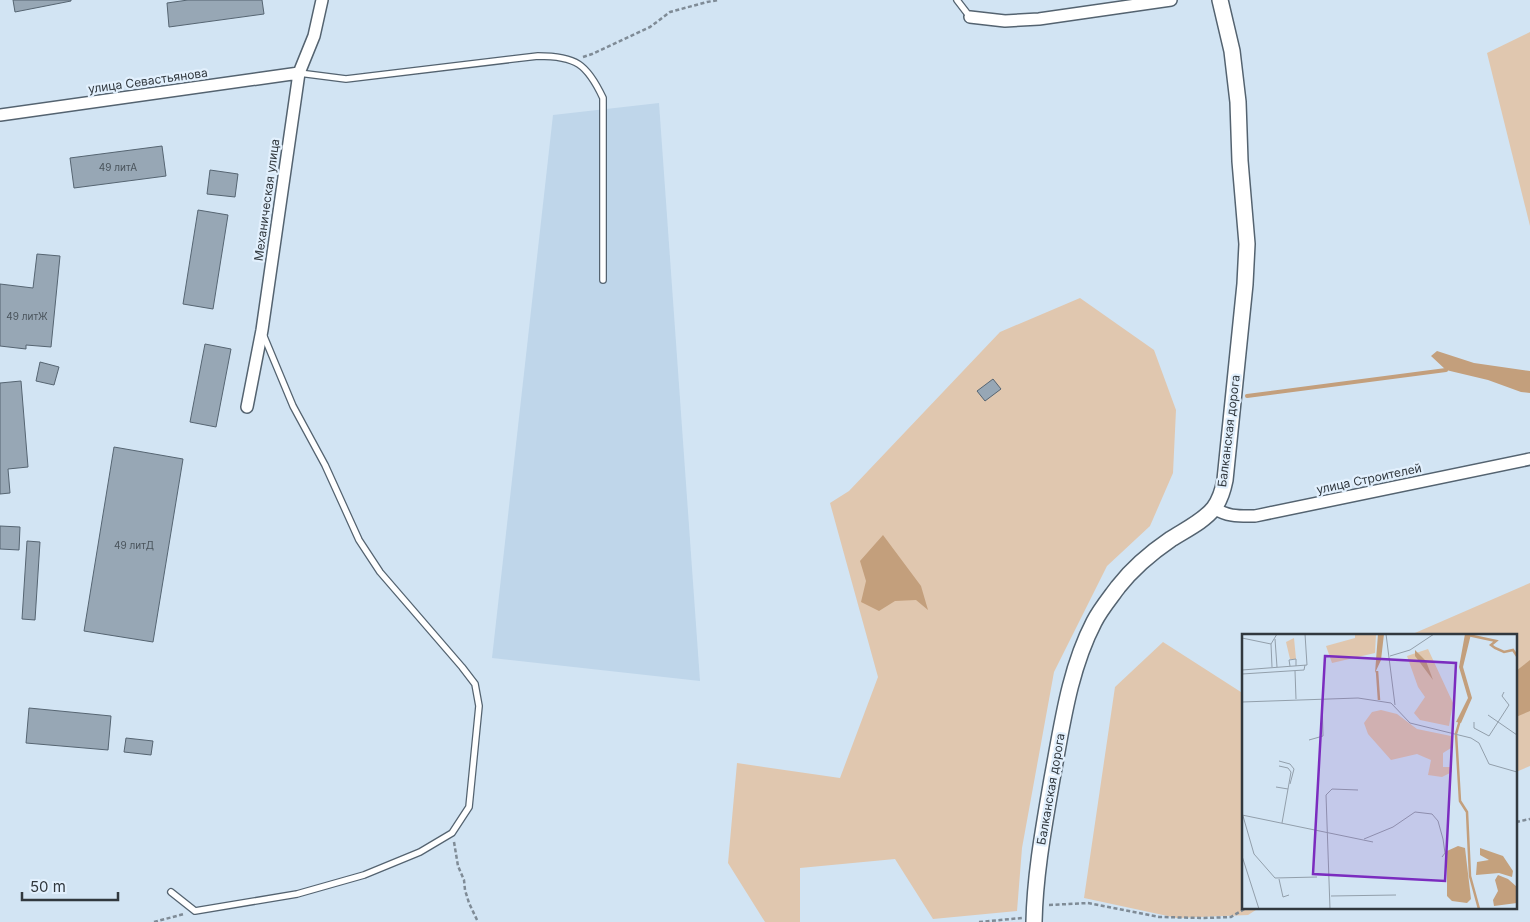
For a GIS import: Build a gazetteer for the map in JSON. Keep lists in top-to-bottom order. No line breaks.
{"streets":{"street":["улица Севастьянова","Механическая улица","Балканская дорога","улица Строителей"]},"crossings":[["улица Севастьянова","Механическая улица"],["Балканская дорога","улица Строителей"]],"house_numbers":["49 литА","49 литЖ","49 литД"],"scale_bar":"50 m"}
